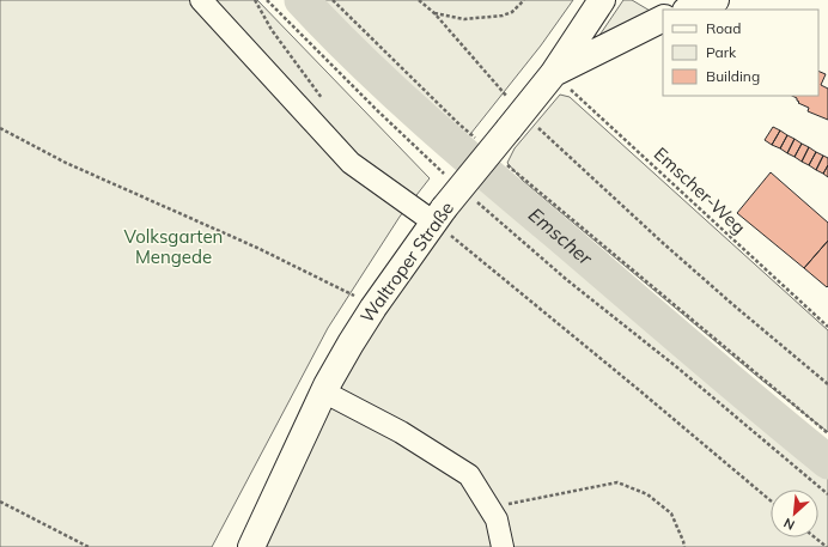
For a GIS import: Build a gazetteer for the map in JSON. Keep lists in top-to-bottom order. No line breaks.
{"streets":{"main road":["Waltroper Straße"],"path":["Emscher-Weg"]},"crossings":[["Emscher-Weg","Waltroper Straße"]],"water":["Emscher"],"parks":["Volksgarten Mengede"],"legend":["Road","Park","Building"],"north":"bottom left"}
